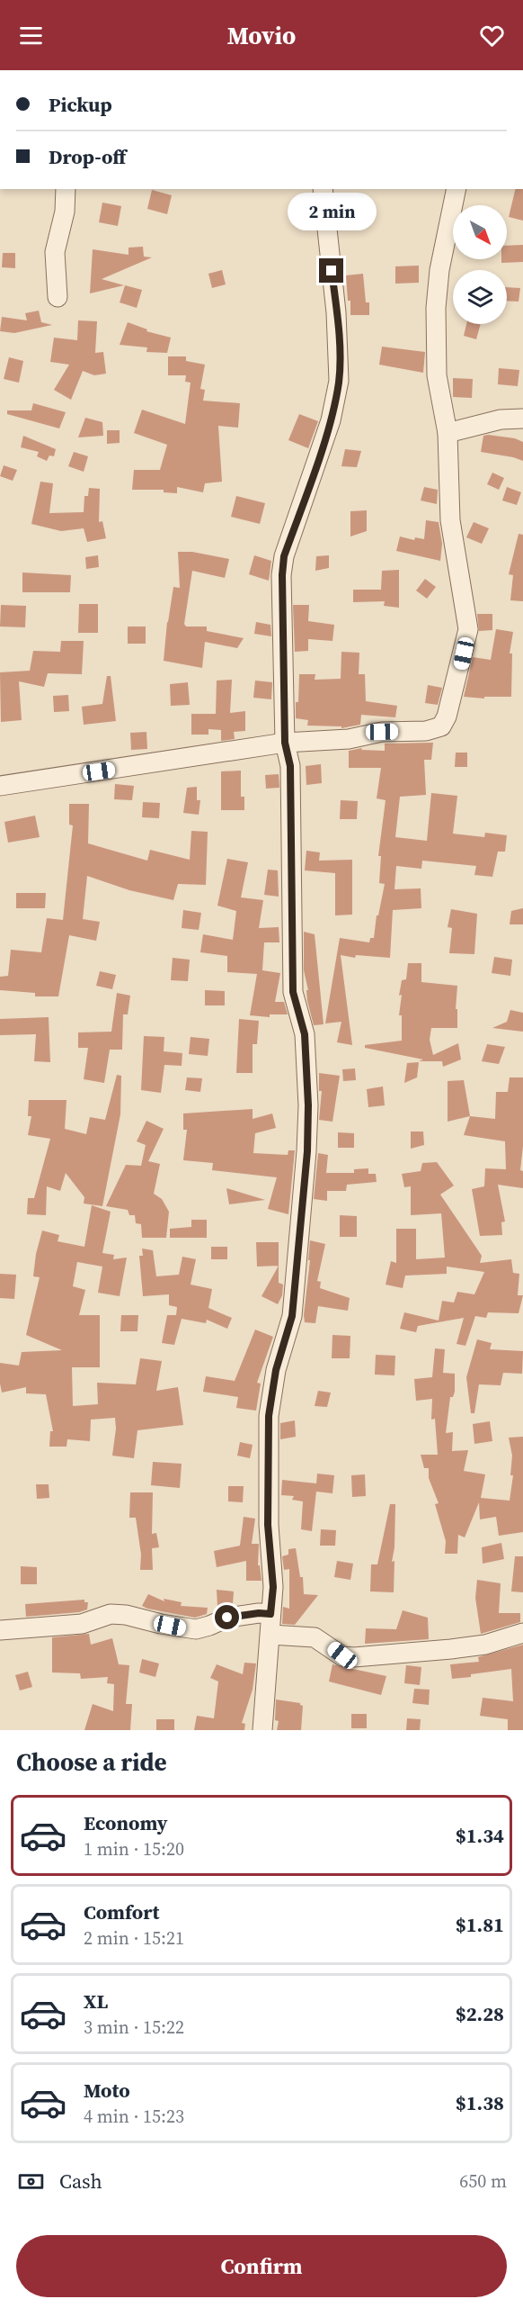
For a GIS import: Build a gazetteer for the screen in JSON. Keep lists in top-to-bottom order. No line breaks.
{"north":"bottom right","page":{"header":"Movio","banner":["Pickup","Drop-off"],"bubble":"2 min","heading":"Choose a ride","list":[{"name":"Economy","note":"1 min · 15:20","value":"$1.34"},{"name":"Comfort","note":"2 min · 15:21","value":"$1.81"},{"name":"XL","note":"3 min · 15:22","value":"$2.28"},{"name":"Moto","note":"4 min · 15:23","value":"$1.38"}],"pay":["Cash","650 m"],"buttons":"Confirm"}}
